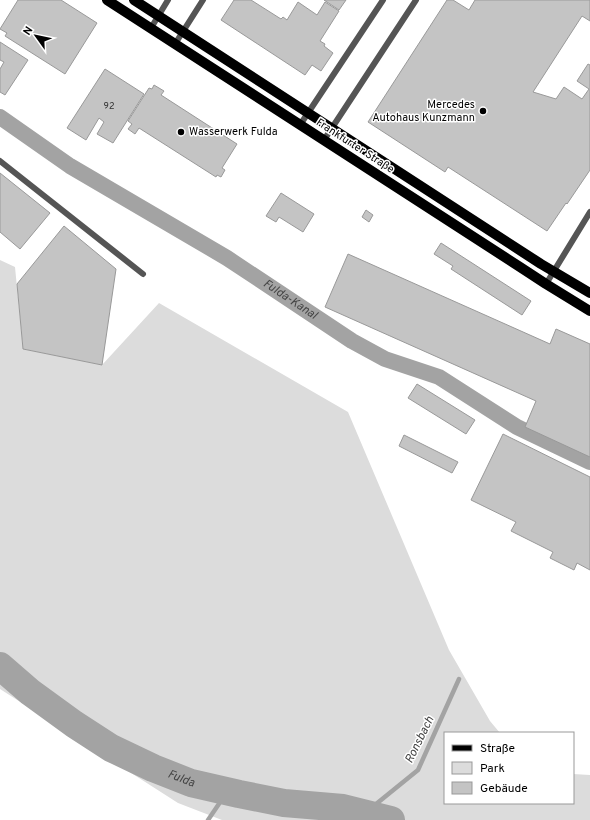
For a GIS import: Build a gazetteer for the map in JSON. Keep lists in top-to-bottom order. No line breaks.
{"streets":{"main road":["Frankfurter Straße"]},"water":["Fulda-Kanal","Ronsbach","Fulda"],"places":["Mercedes Autohaus Kunzmann","Wasserwerk Fulda"],"house_numbers":["92"],"legend":["Straße","Park","Gebäude"],"north":"top left"}
